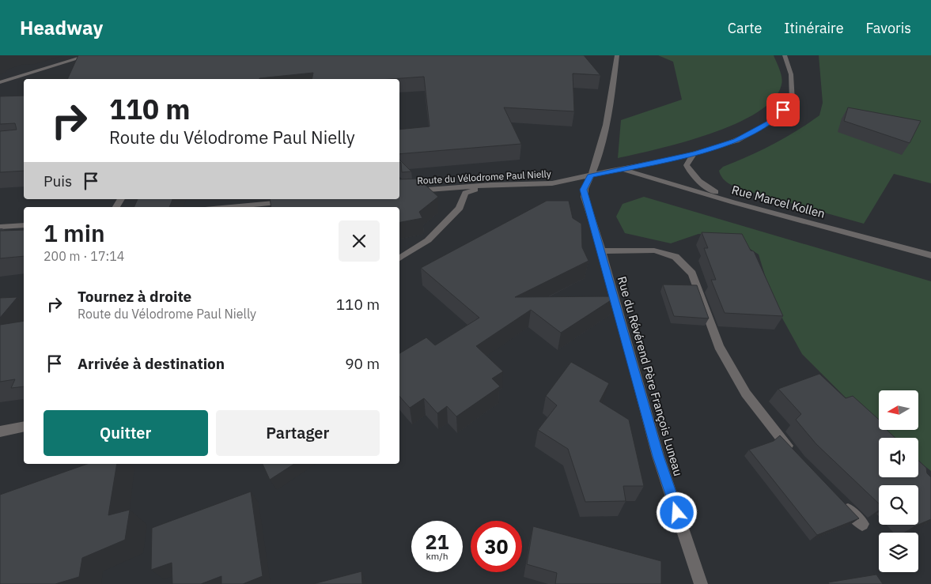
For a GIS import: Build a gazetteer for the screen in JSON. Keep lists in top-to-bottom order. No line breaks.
{"streets":{"street":["Route du Vélodrome Paul Nielly","Rue Marcel Kollen","Rue du Révérend Père François Luneau"]},"crossings":[["Route du Vélodrome Paul Nielly","Rue Marcel Kollen"],["Route du Vélodrome Paul Nielly","Rue du Révérend Père François Luneau"]],"north":"left","page":{"header":"Headway","nav":["Carte","Itinéraire","Favoris"],"turn":["110 m","Route du Vélodrome Paul Nielly"],"then":"Puis","heading":["1 min","200 m · 17:14"],"list":[{"name":"Tournez à droite","note":"Route du Vélodrome Paul Nielly","value":"110 m"},{"name":"Arrivée à destination","value":"90 m"}],"buttons":["Quitter","Partager"],"speed":"21 km/h","limit":"30"}}
